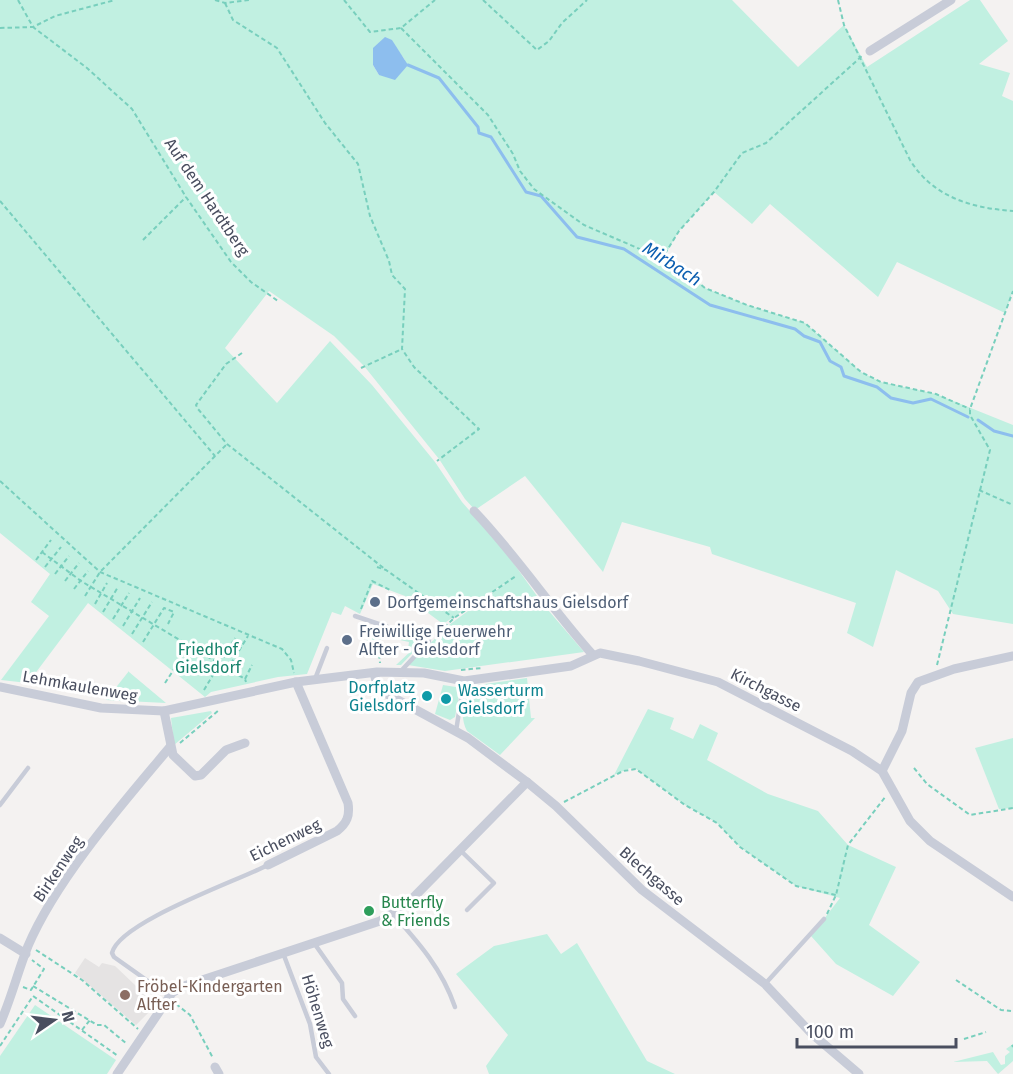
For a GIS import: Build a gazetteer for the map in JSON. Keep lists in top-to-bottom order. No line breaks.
{"streets":{"street":["Lehmkaulenweg","Kirchgasse","Eichenweg","Birkenweg","Blechgasse"],"lane":["Höhenweg"],"path":["Auf dem Hardtberg"]},"crossings":[["Lehmkaulenweg","Eichenweg"],["Lehmkaulenweg","Blechgasse"]],"water":["Mirbach"],"parks":["Friedhof Gielsdorf"],"places":["Dorfgemeinschaftshaus Gielsdorf","Freiwillige Feuerwehr Alfter - Gielsdorf","Dorfplatz Gielsdorf","Wasserturm Gielsdorf","Butterfly & Friends","Fröbel-Kindergarten Alfter"],"scale_bar":"100 m","north":"right"}
